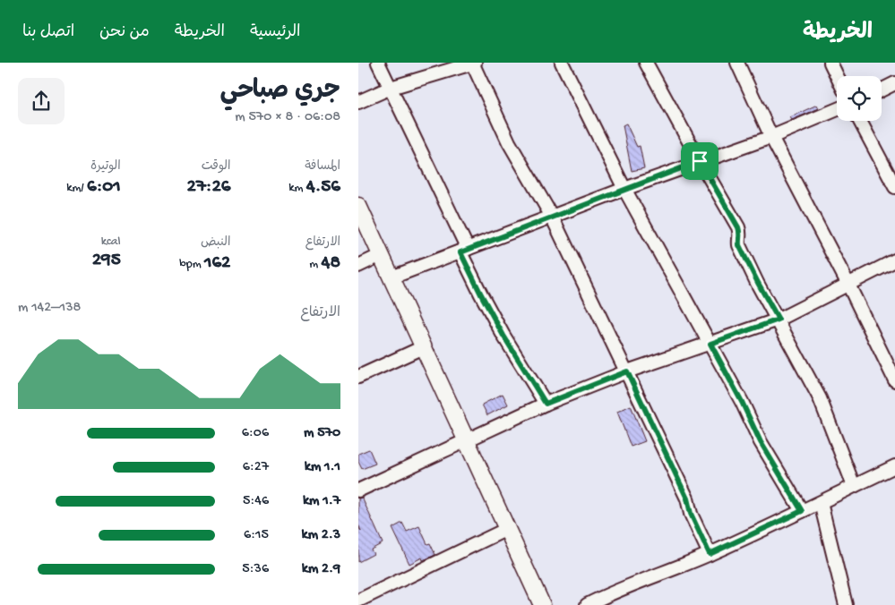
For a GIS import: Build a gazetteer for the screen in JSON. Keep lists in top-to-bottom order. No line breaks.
{"page":{"header":"الخريطة","nav":["الرئيسية","الخريطة","من نحن","اتصل بنا"],"heading":["جري صباحي","06:08 · 8 × 570 m"],"stats":[["المسافة","4.56 km"],["الوقت","27:26"],["الوتيرة","6:01 /km"],["الارتفاع","48 m"],["النبض","162 bpm"],["kcal","295"]],"chart":["الارتفاع","138–142 m"],"list":[{"name":"570 m","note":"6:06"},{"name":"1.1 km","note":"6:27"},{"name":"1.7 km","note":"5:46"},{"name":"2.3 km","note":"6:15"},{"name":"2.9 km","note":"5:36"}]}}
